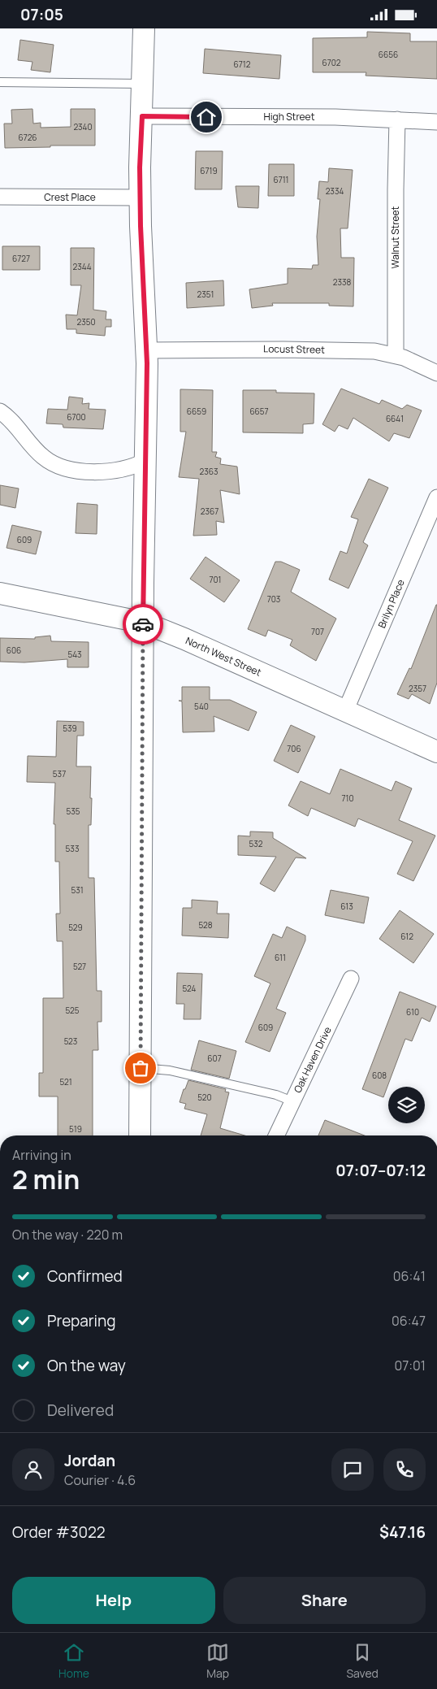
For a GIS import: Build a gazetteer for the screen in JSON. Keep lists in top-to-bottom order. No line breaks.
{"streets":{"main road":["North West Street"],"street":["High Street","Crest Place","Walnut Street","Locust Street","Brilyn Place","Oak Haven Drive"]},"crossings":[["High Street","Walnut Street"],["Walnut Street","Locust Street"],["Brilyn Place","North West Street"]],"house_numbers":["6656","6702","6712","2340","6726","6719","6711","2334","6727","2344","2338","2351","2350","6659","6657","6700","6641","2363","2367","609","701","703","707","606","543","2357","540","539","706","537","710","535","532","533","531","613","528","529","612","611","527","524","525","610","609","523","607","608","521","520","519"],"page":{"status":"07:05","heading":["2 min","Arriving in","07:07–07:12"],"panel":["Jordan","Courier · 4.6","Order #3022","$47.16"],"bar":"On the way · 220 m","list":[["Confirmed","06:41"],["Preparing","06:47"],["On the way","07:01"],"Delivered"],"buttons":["Help","Share"],"tabs":["Home","Map","Saved"]}}
